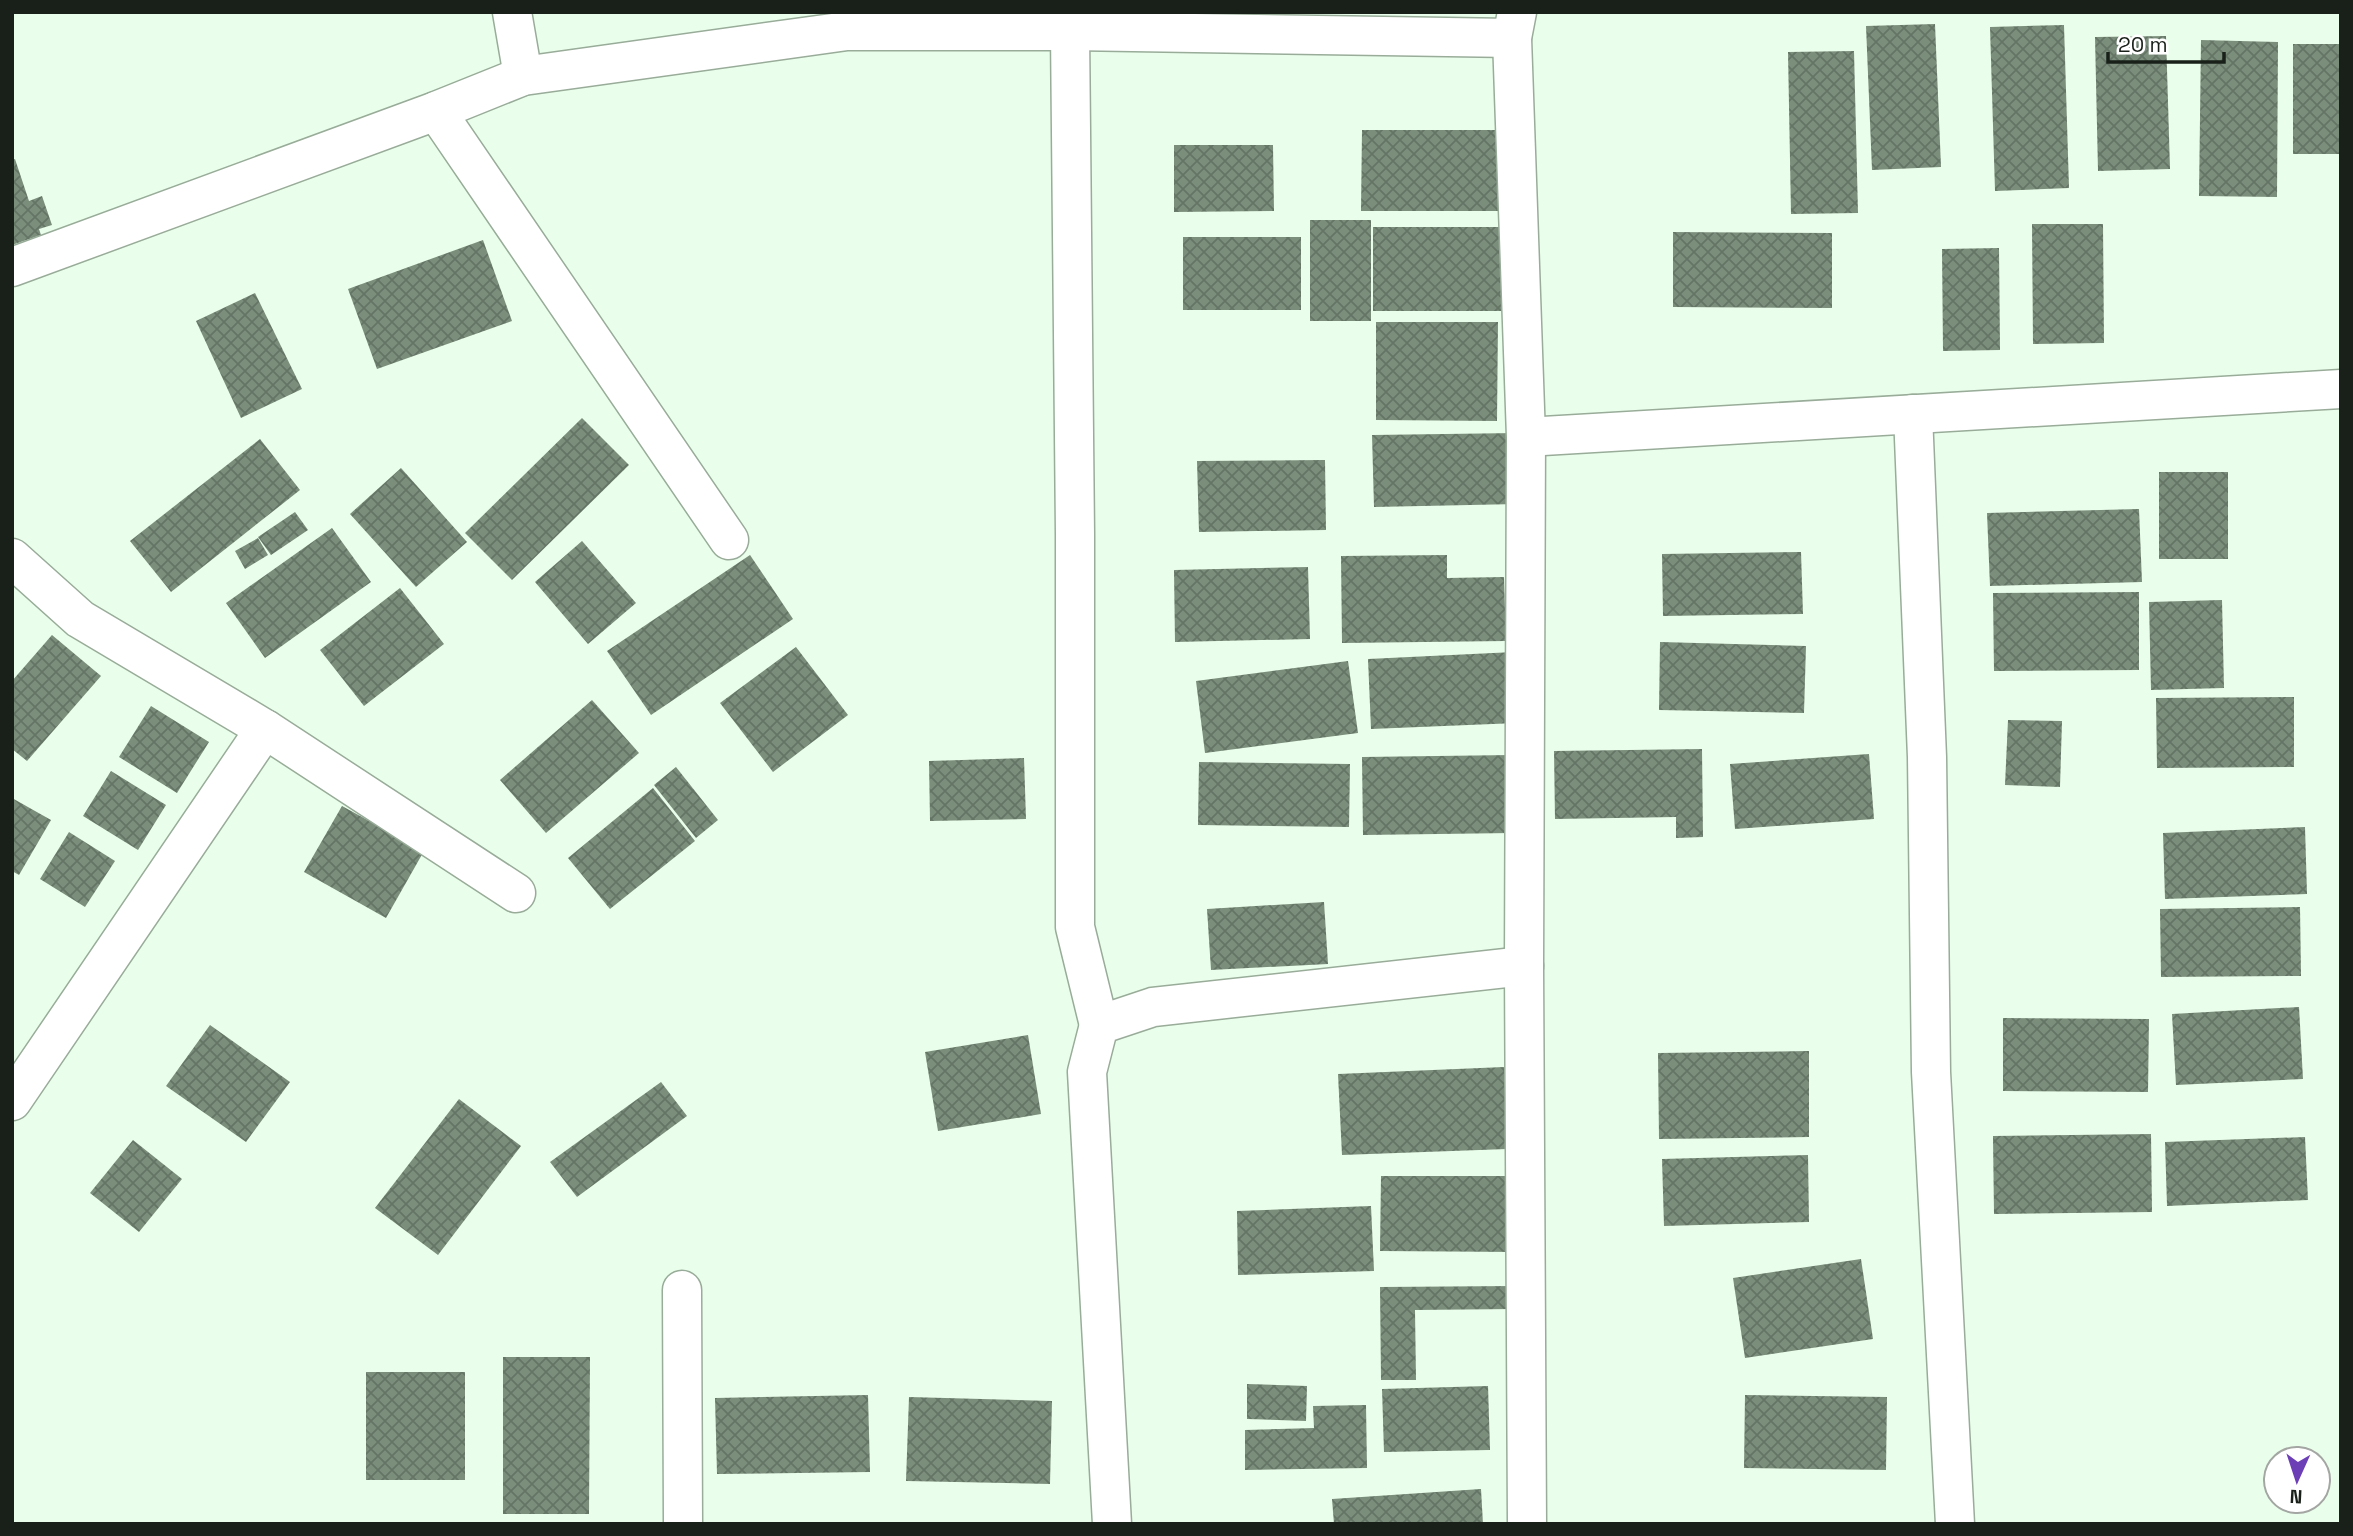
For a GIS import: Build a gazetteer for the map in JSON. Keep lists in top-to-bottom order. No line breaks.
{"scale_bar":"20 m","north":"bottom"}
